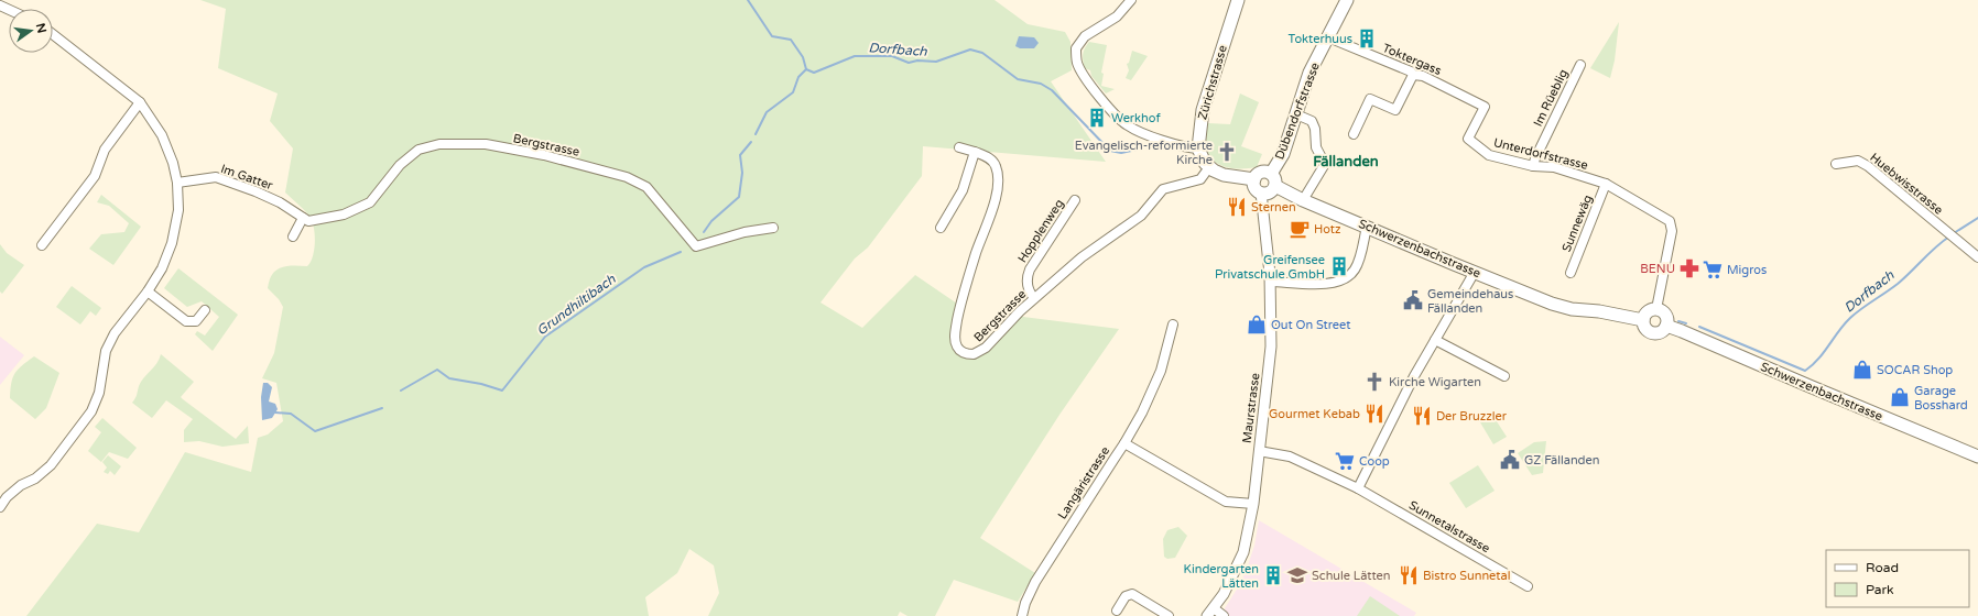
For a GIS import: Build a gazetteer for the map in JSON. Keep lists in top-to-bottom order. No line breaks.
{"streets":{"main road":["Zürichstrasse","Dübendorfstrasse","Schwerzenbachstrasse"],"street":["Toktergass","Im Rüeblig","Bergstrasse","Unterdorfstrasse","Im Gatter","Huebwisstrasse","Sunnewäg","Hopplenweg","Maurstrasse","Langäristrasse","Sunnetalstrasse"]},"crossings":[["Toktergass","Dübendorfstrasse"],["Toktergass","Unterdorfstrasse"],["Im Rüeblig","Unterdorfstrasse"],["Dübendorfstrasse","Schwerzenbachstrasse"],["Dübendorfstrasse","Maurstrasse"],["Bergstrasse","Im Gatter"],["Bergstrasse","Hopplenweg"],["Unterdorfstrasse","Sunnewäg"],["Unterdorfstrasse","Schwerzenbachstrasse"],["Schwerzenbachstrasse","Maurstrasse"],["Maurstrasse","Langäristrasse"],["Maurstrasse","Sunnetalstrasse"]],"districts":["Fällanden"],"water":["Dorfbach","Grundhiltibach"],"places":{"building":["Tokterhuus","Werkhof","Greifensee Privatschule GmbH","Kindergarten Lätten"],"church":["Evangelisch-reformierte Kirche","Kirche Wigarten"],"restaurant":["Sternen","Gourmet Kebab","Der Bruzzler","Bistro Sunnetal"],"cafe":["Hotz"],"pharmacy":["BENU"],"supermarket":["Migros","Coop"],"public building":["Gemeindehaus Fällanden","GZ Fällanden"],"shop":["Out On Street","SOCAR Shop","Garage Bosshard"],"school or university":["Schule Lätten"]},"legend":["Road","Park"],"north":"right"}
